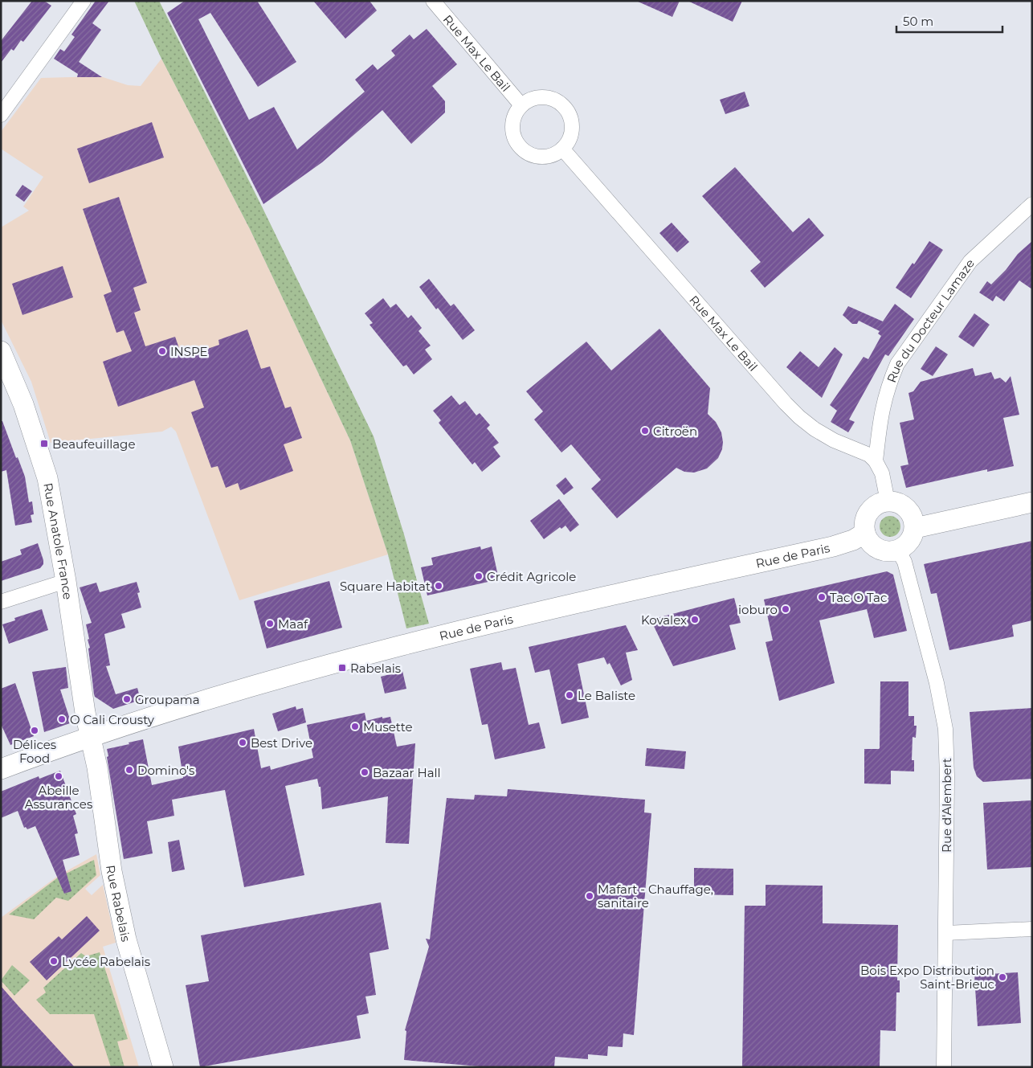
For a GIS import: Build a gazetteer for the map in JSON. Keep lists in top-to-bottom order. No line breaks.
{"streets":{"main road":["Rue Anatole France","Rue de Paris","Rue Rabelais"],"street":["Rue Max Le Bail","Rue du Docteur Lamaze","Rue d'Alembert"]},"crossings":[["Rue Max Le Bail","Rue du Docteur Lamaze"],["Rue Anatole France","Rue de Paris"],["Rue Anatole France","Rue Rabelais"],["Rue de Paris","Rue d'Alembert"],["Rue de Paris","Rue Rabelais"]],"places":{"other":["INSPE","Citroën","Crédit Agricole","Square Habitat","Tac O Tac","ioburo","Kovalex","Maaf","Le Baliste","Groupama","O Cali Crousty","Musette","Délices Food","Best Drive","Domino's","Bazaar Hall","Abeille Assurances","Mafart - Chauffage, sanitaire","Lycée Rabelais","Bois Expo Distribution Saint-Brieuc"],"transit":["Beaufeuillage","Rabelais"]},"scale_bar":"50 m"}
